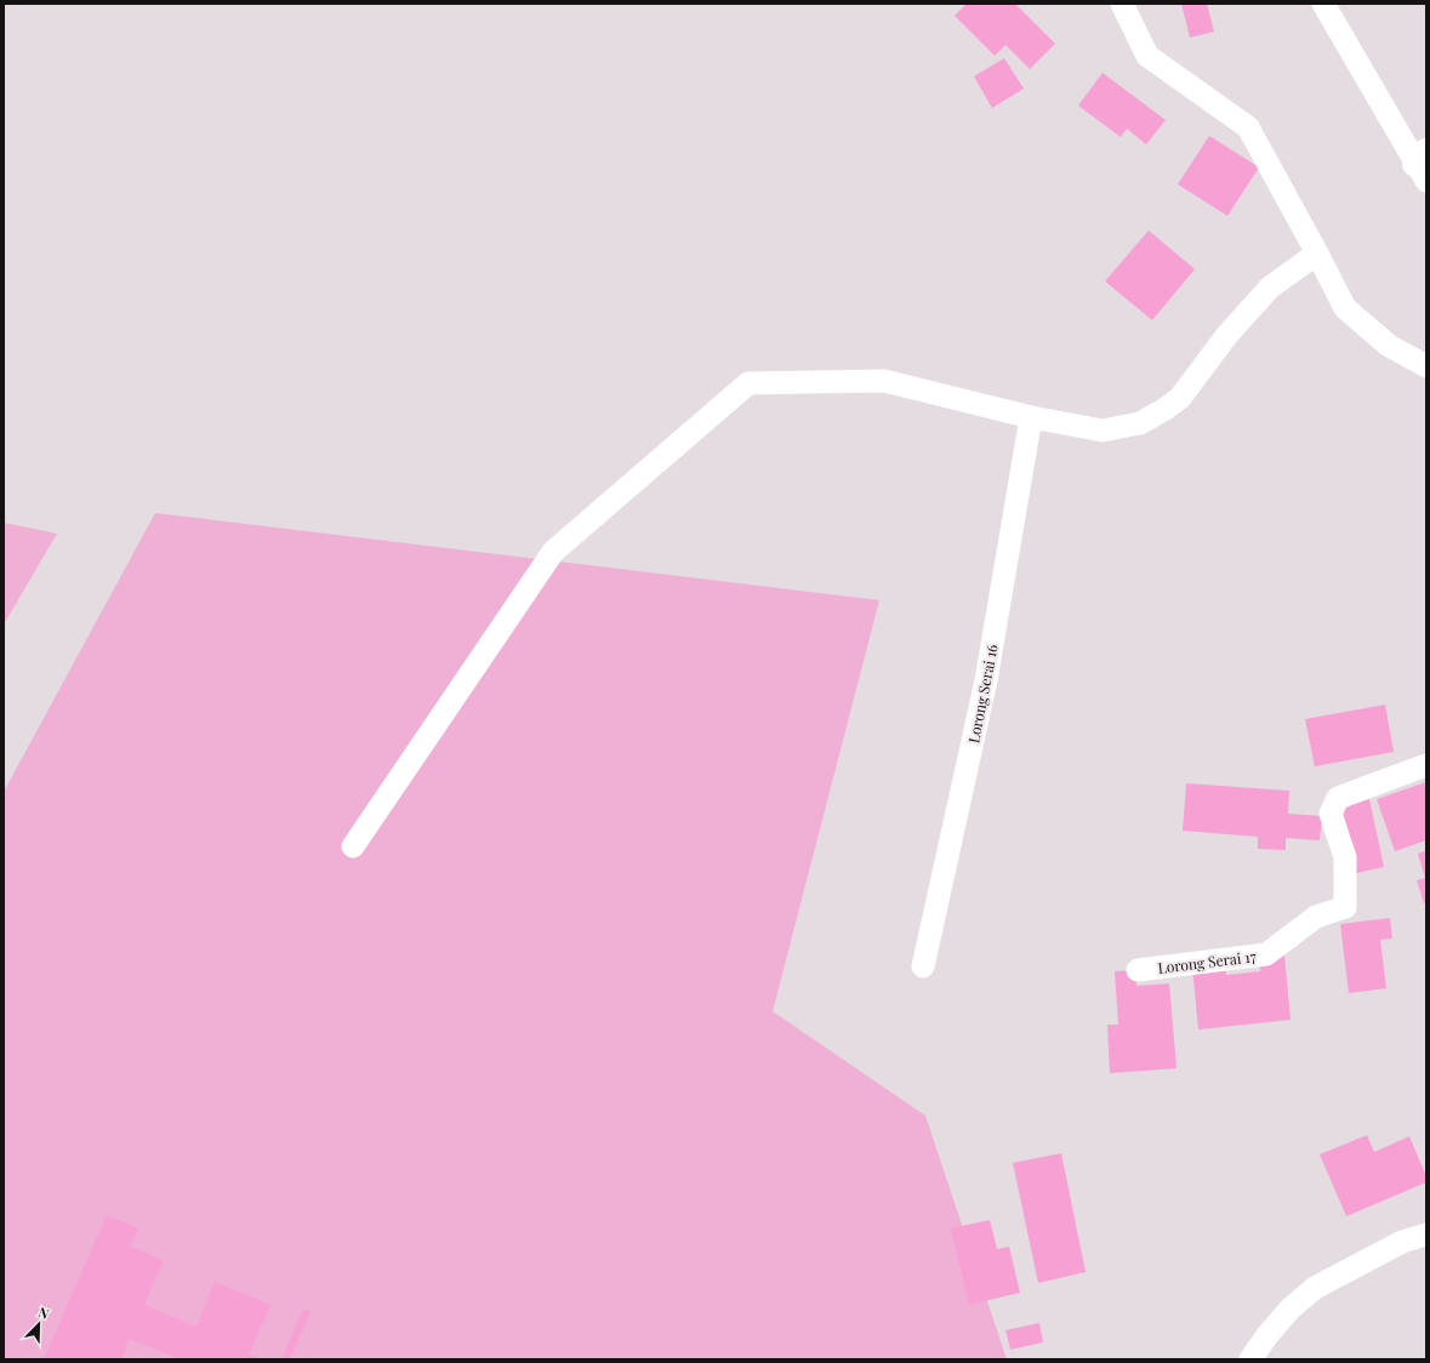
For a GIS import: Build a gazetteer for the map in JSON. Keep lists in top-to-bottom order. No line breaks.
{"streets":{"street":["Lorong Serai 16","Lorong Serai 17"]},"north":"top right"}
